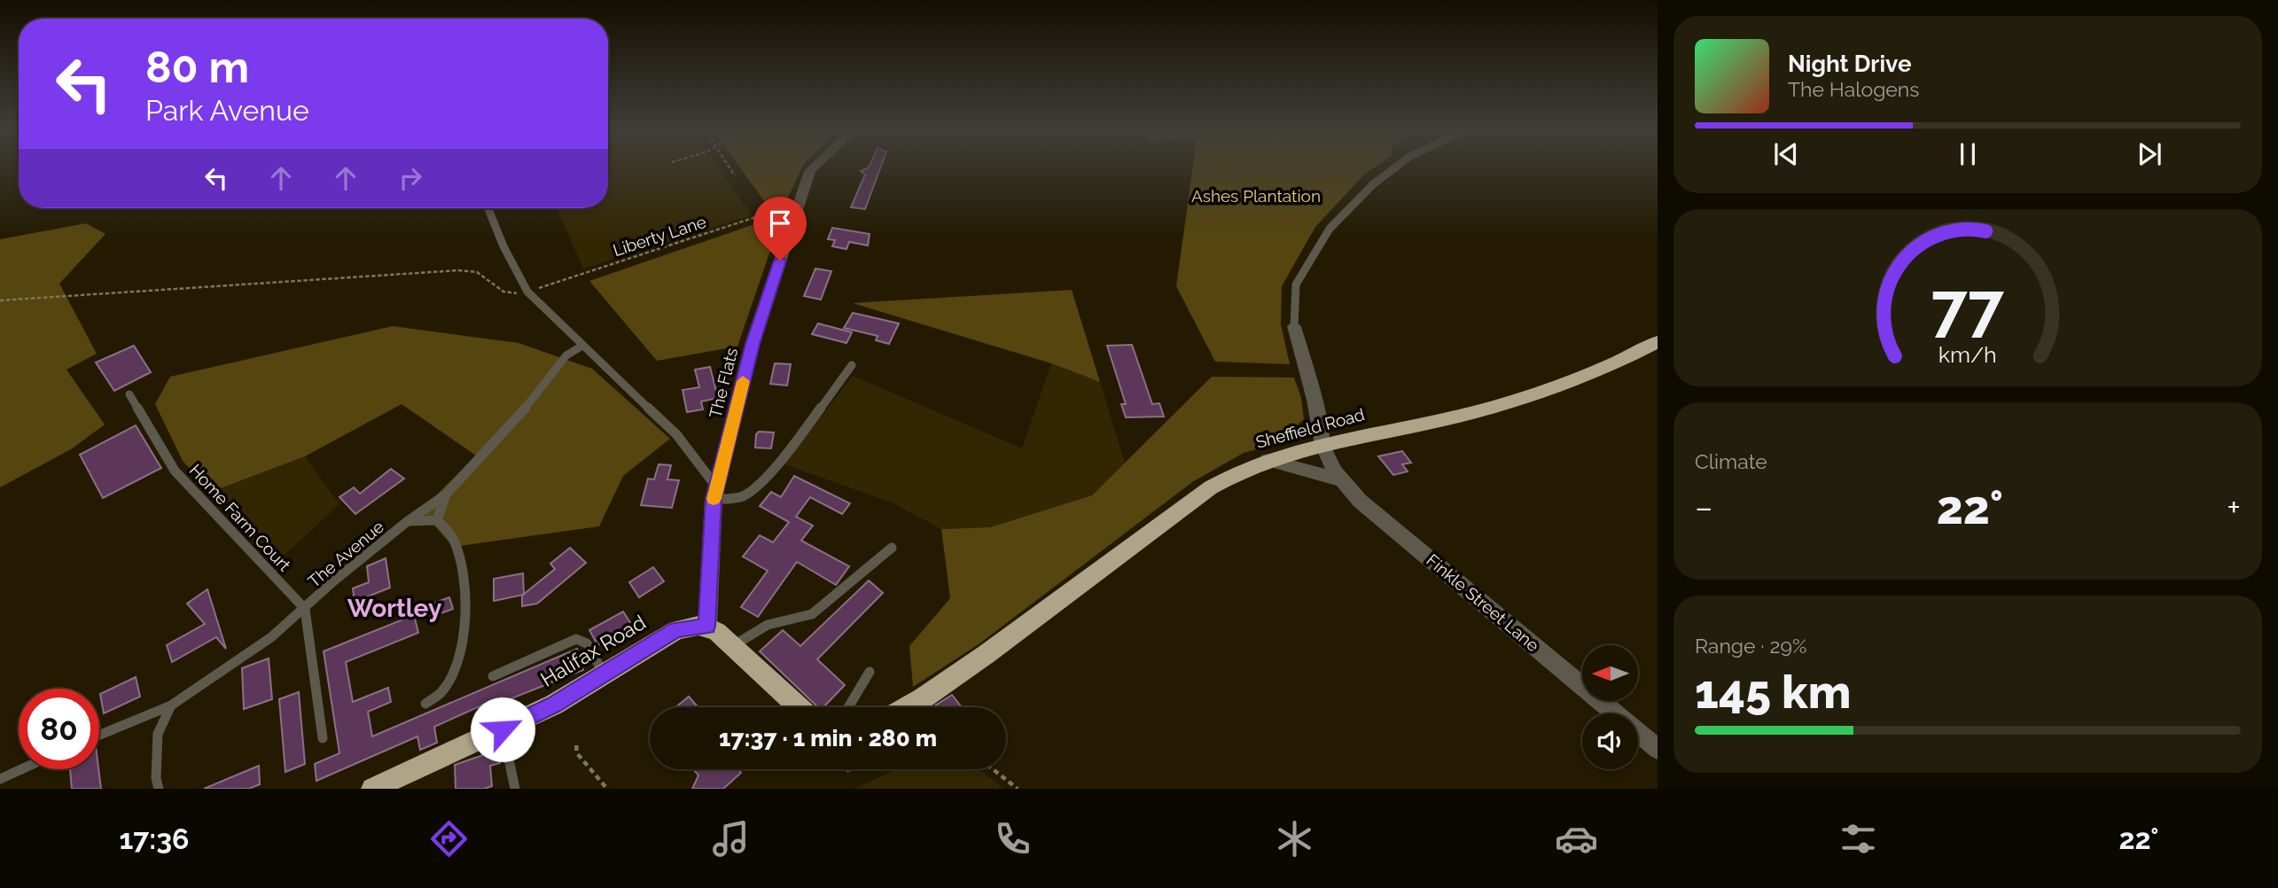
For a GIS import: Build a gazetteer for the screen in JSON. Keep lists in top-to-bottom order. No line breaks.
{"streets":{"highway":["Sheffield Road","Halifax Road"],"street":["The Flats","Finkle Street Lane"],"lane":["Home Farm Court","The Avenue"],"path":["Liberty Lane"]},"crossings":[["Liberty Lane","The Flats"],["The Flats","Halifax Road"],["Sheffield Road","Finkle Street Lane"],["Home Farm Court","The Avenue"]],"districts":["Wortley"],"parks":["Ashes Plantation"],"north":"left","page":{"turn":["80 m","Park Avenue"],"song":["Night Drive","The Halogens"],"tile":["Climate",["Range · 29%","145 km"]],"heat":["−","22°","+"],"limit":"80","trip":"17:37 · 1 min · 280 m","tabs":["17:36","22°"],"gauge":["77","km/h"]}}
